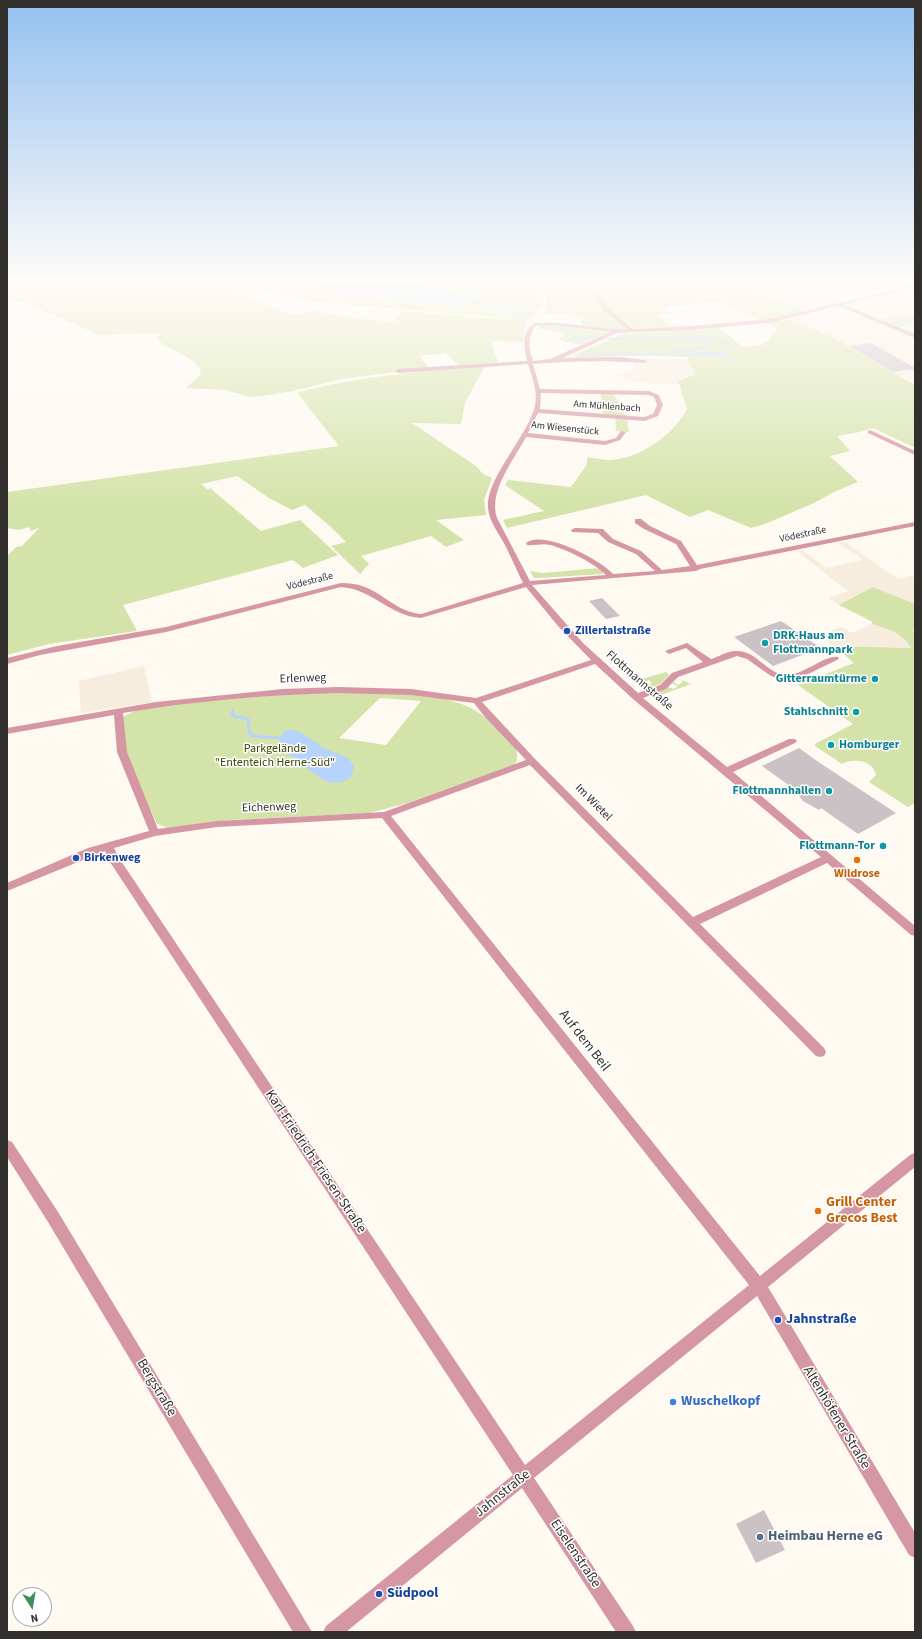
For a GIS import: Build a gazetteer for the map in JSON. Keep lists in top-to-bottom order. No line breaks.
{"streets":{"street":["Am Mühlenbach","Am Wiesenstück","Vödestraße","Erlenweg","Flottmannstraße","Im Wietel","Eichenweg","Auf dem Beil","Karl-Friedrich-Friesen-Straße","Bergstraße","Altenhöfener Straße","Jahnstraße","Eiselenstraße"]},"crossings":[["Vödestraße","Flottmannstraße"],["Erlenweg","Flottmannstraße"],["Erlenweg","Im Wietel"],["Im Wietel","Eichenweg"],["Eichenweg","Auf dem Beil"],["Eichenweg","Karl-Friedrich-Friesen-Straße"],["Auf dem Beil","Altenhöfener Straße"],["Auf dem Beil","Jahnstraße"],["Karl-Friedrich-Friesen-Straße","Jahnstraße"],["Karl-Friedrich-Friesen-Straße","Eiselenstraße"],["Altenhöfener Straße","Jahnstraße"],["Jahnstraße","Eiselenstraße"]],"parks":["Parkgelände \"Ententeich Herne-Süd\""],"places":["Zillertalstraße","DRK-Haus am Flottmannpark","Gitterraumtürme","Stahlschnitt","Homburger","Flottmannhallen","Flottmann-Tor","Birkenweg","Wildrose","Grill Center Grecos Best","Jahnstraße","Wuschelkopf","Heimbau Herne eG","Südpool"],"north":"bottom"}
